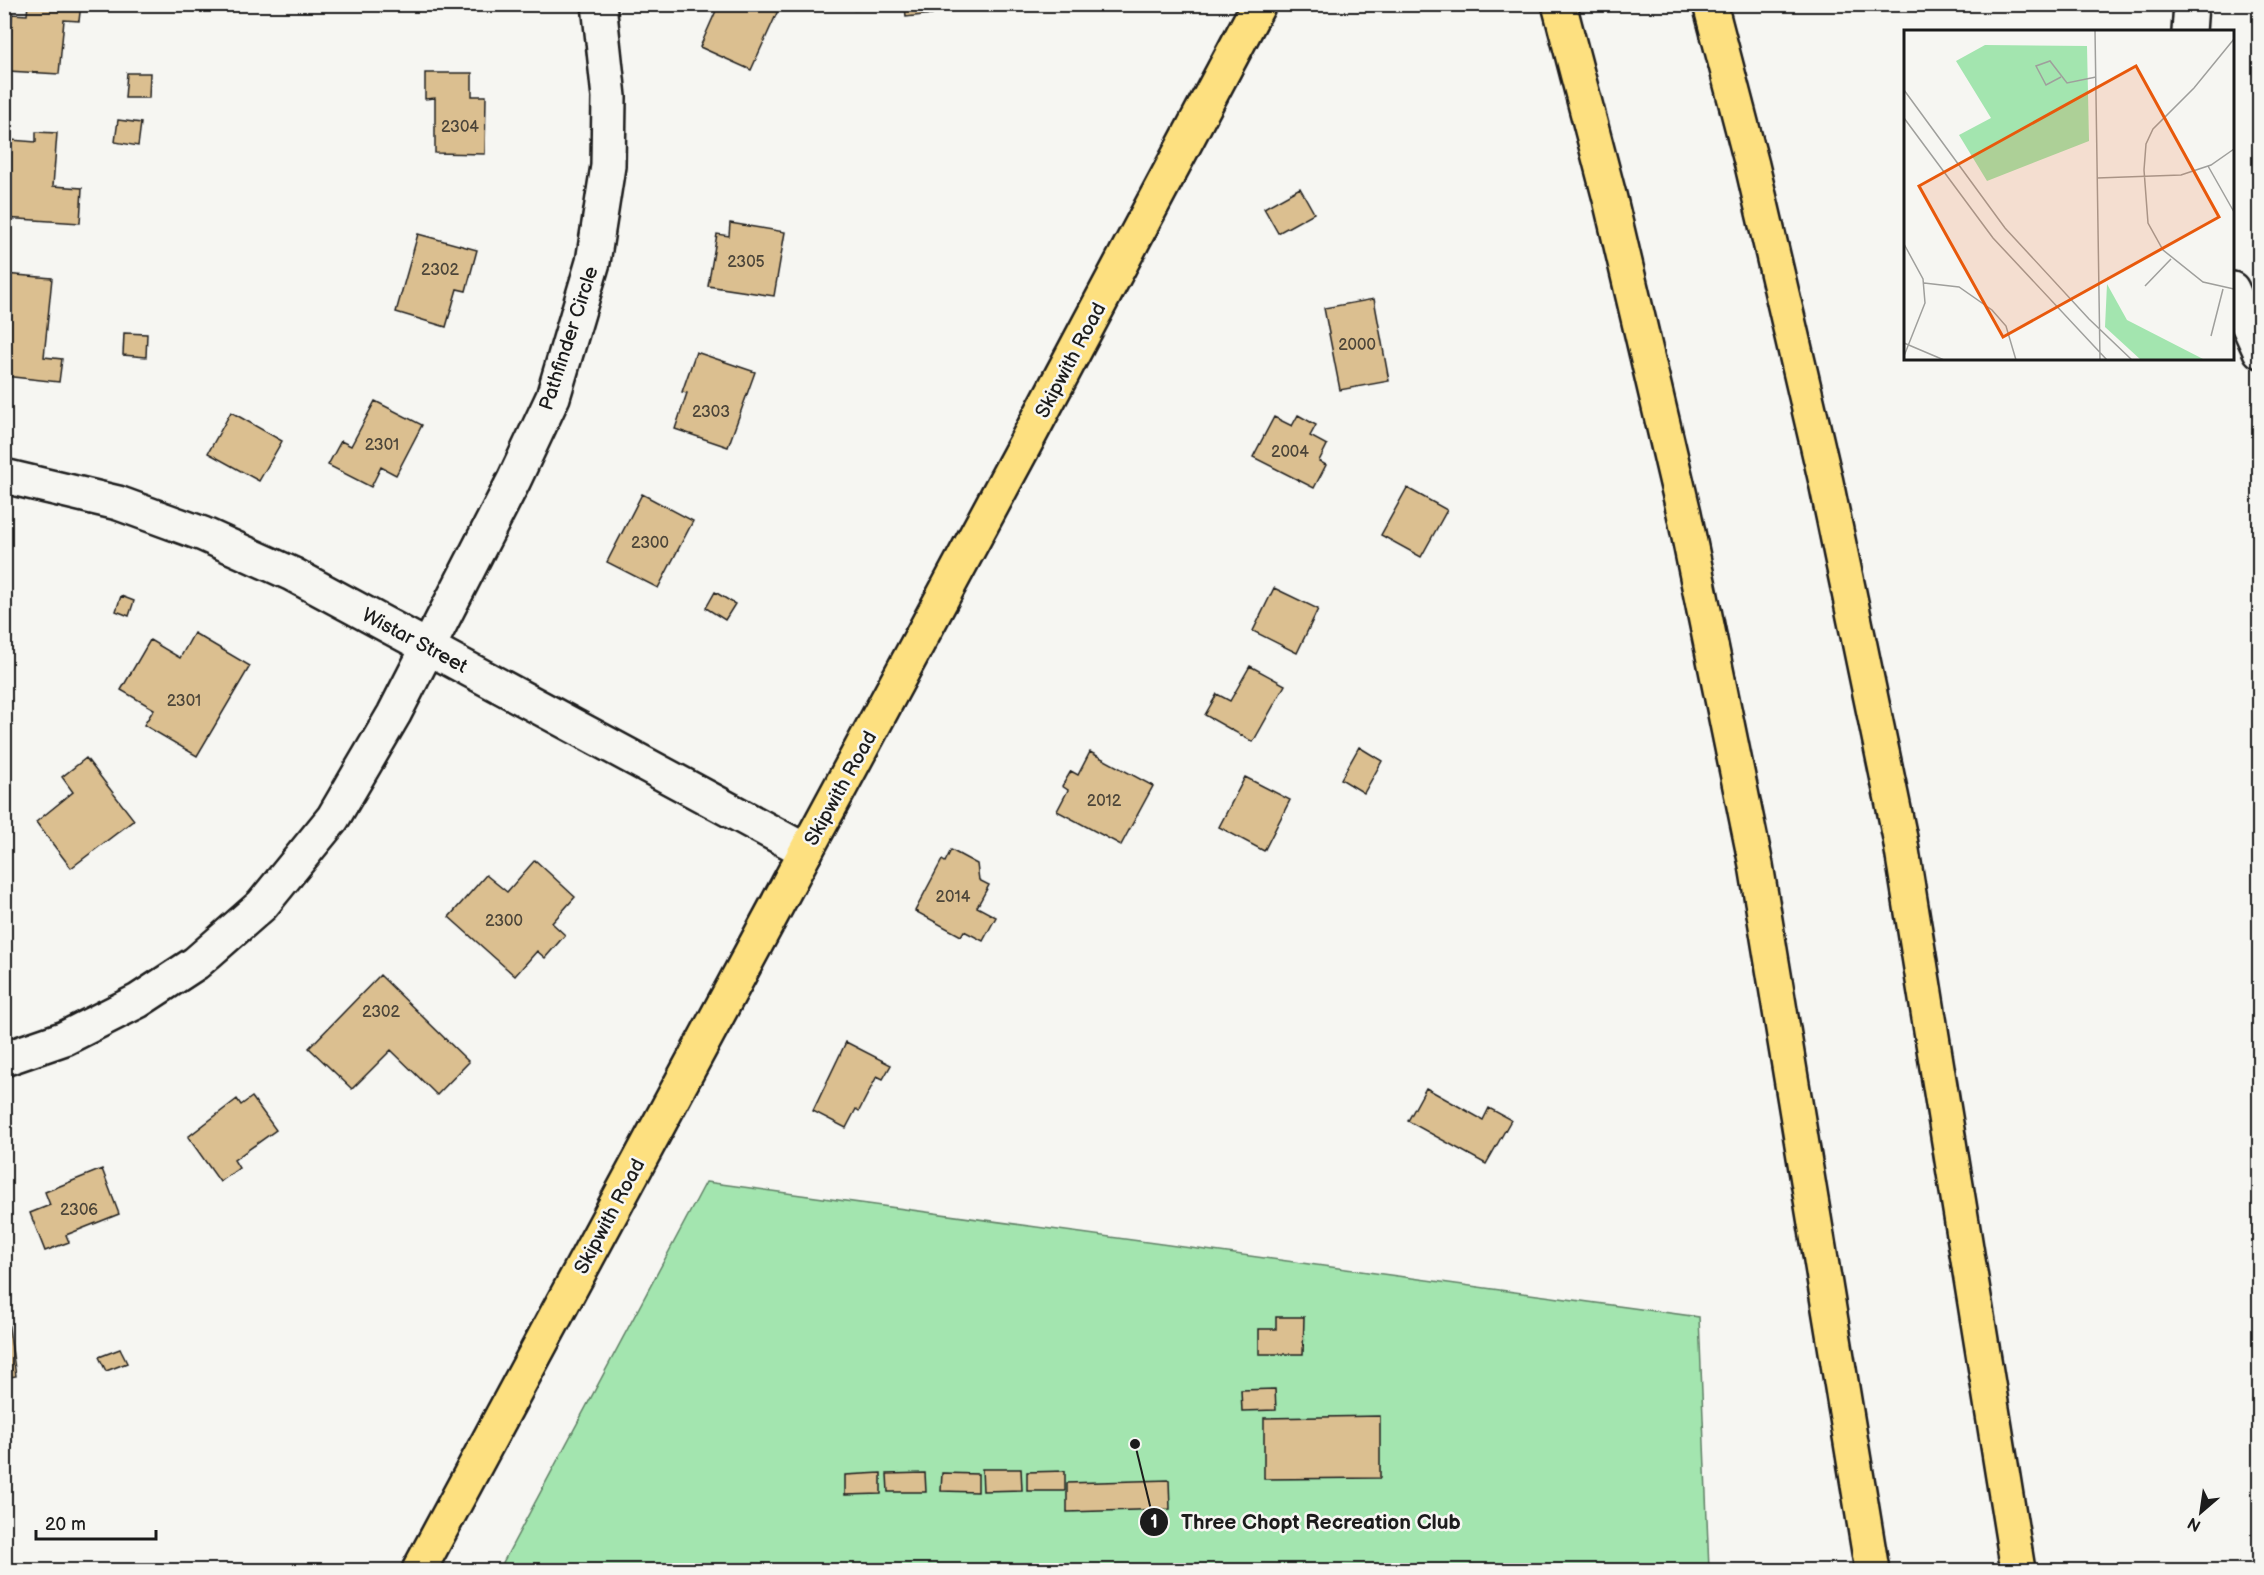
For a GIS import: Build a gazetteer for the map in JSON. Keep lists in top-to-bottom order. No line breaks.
{"streets":{"main road":["Skipwith Road"],"street":["Pathfinder Circle","Wistar Street"]},"crossings":[["Pathfinder Circle","Wistar Street"],["Skipwith Road","Wistar Street"]],"places":["Three Chopt Recreation Club"],"house_numbers":["2304","2305","2302","2000","2303","2301","2004","2300","2301","2012","2014","2300","2302","2306"],"scale_bar":"20 m","north":"bottom left"}
